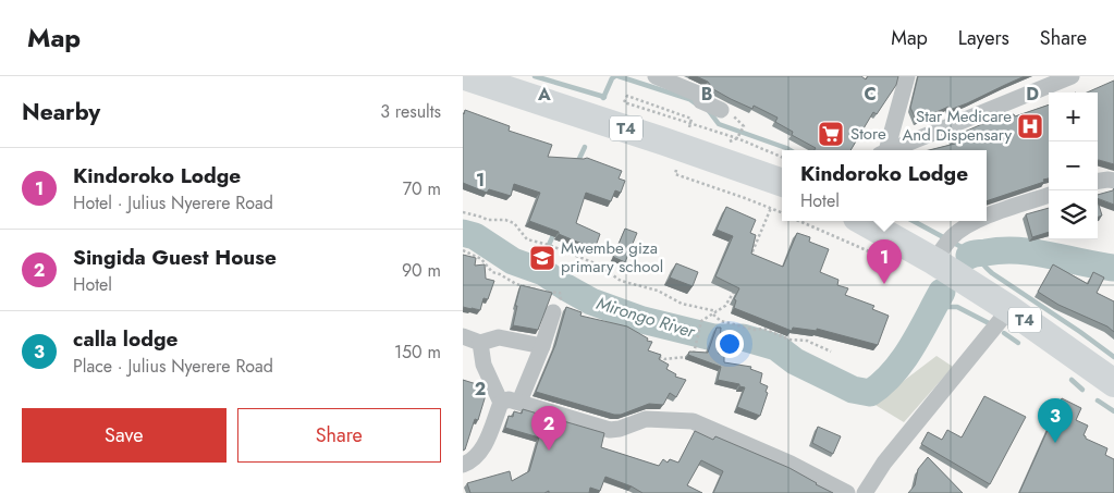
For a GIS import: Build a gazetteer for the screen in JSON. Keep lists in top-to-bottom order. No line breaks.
{"streets":{"highway":["T4"]},"water":["Mirongo River"],"places":{"hospital":["Star Medicare And Dispensary"],"supermarket":["Store"],"school or university":["Mwembe giza primary school"]},"page":{"header":"Map","nav":["Map","Layers","Share"],"heading":["Nearby","3 results"],"map_buttons":["+","−"],"list":[{"mark":"1","name":"Kindoroko Lodge","note":"Hotel · Julius Nyerere Road","value":"70 m"},{"mark":"2","name":"Singida Guest House","note":"Hotel","value":"90 m"},{"mark":"3","name":"calla lodge","note":"Place · Julius Nyerere Road","value":"150 m"}],"popup":["Kindoroko Lodge","Hotel"],"pins":["1","3","2"],"buttons":["Save","Share"]},"grid":{"columns":["A","B","C","D"],"rows":["1","2"]}}
